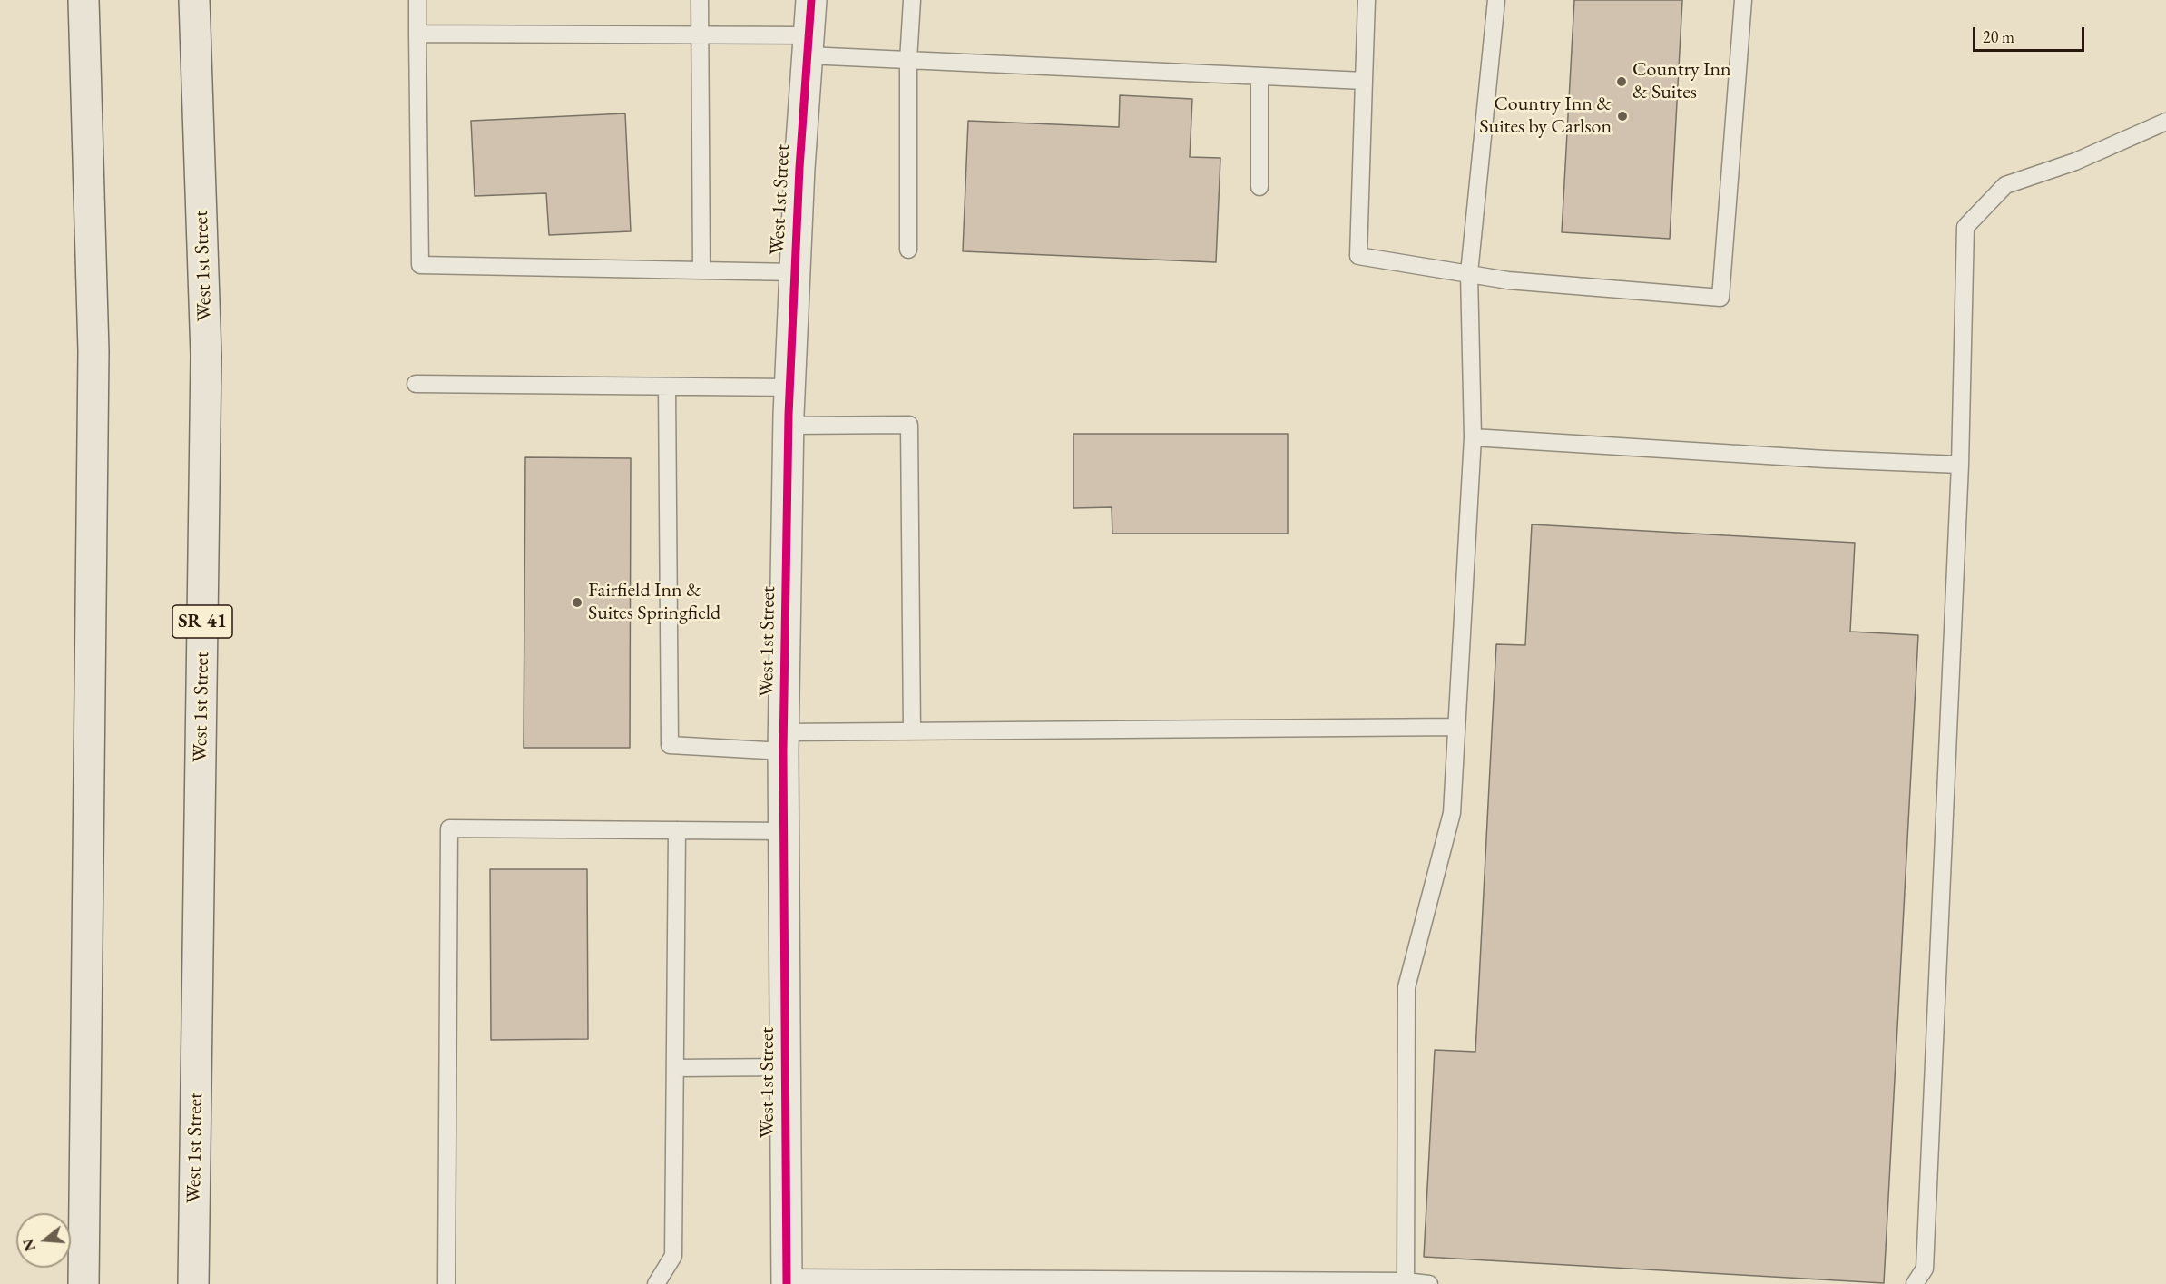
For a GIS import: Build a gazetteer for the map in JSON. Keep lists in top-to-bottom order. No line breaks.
{"streets":{"main road":["West 1st Street","SR 41"]},"places":["Country Inn & Suites","Country Inn & Suites by Carlson","Fairfield Inn & Suites Springfield"],"scale_bar":"20 m","north":"left"}
